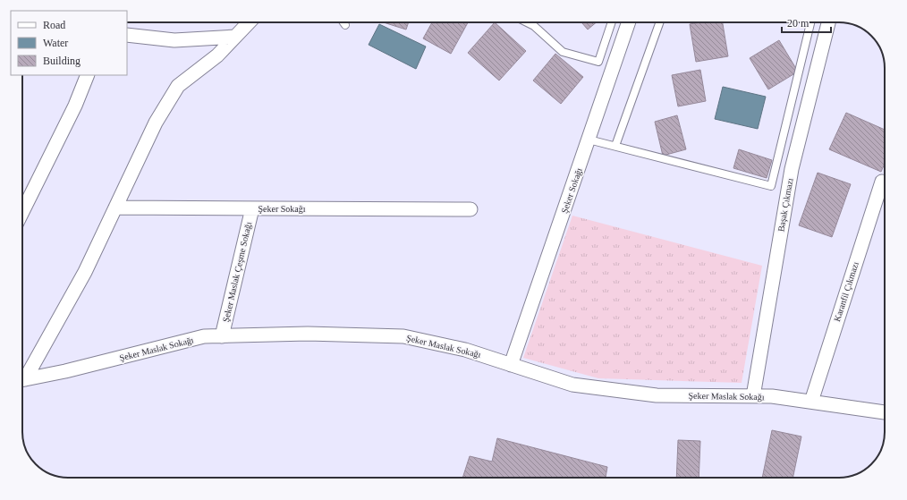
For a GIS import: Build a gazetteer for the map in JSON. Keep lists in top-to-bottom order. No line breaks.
{"streets":{"street":["Şeker Sokağı","Başak Çıkmazı","Şeker Maslak Çeşme Sokağı","Karanfil Çıkmazı","Şeker Maslak Sokağı"]},"crossings":[["Şeker Sokağı","Şeker Maslak Çeşme Sokağı"],["Şeker Sokağı","Şeker Maslak Sokağı"],["Başak Çıkmazı","Şeker Maslak Sokağı"],["Şeker Maslak Çeşme Sokağı","Şeker Maslak Sokağı"],["Karanfil Çıkmazı","Şeker Maslak Sokağı"]],"legend":["Road","Water","Building"],"scale_bar":"20 m"}
